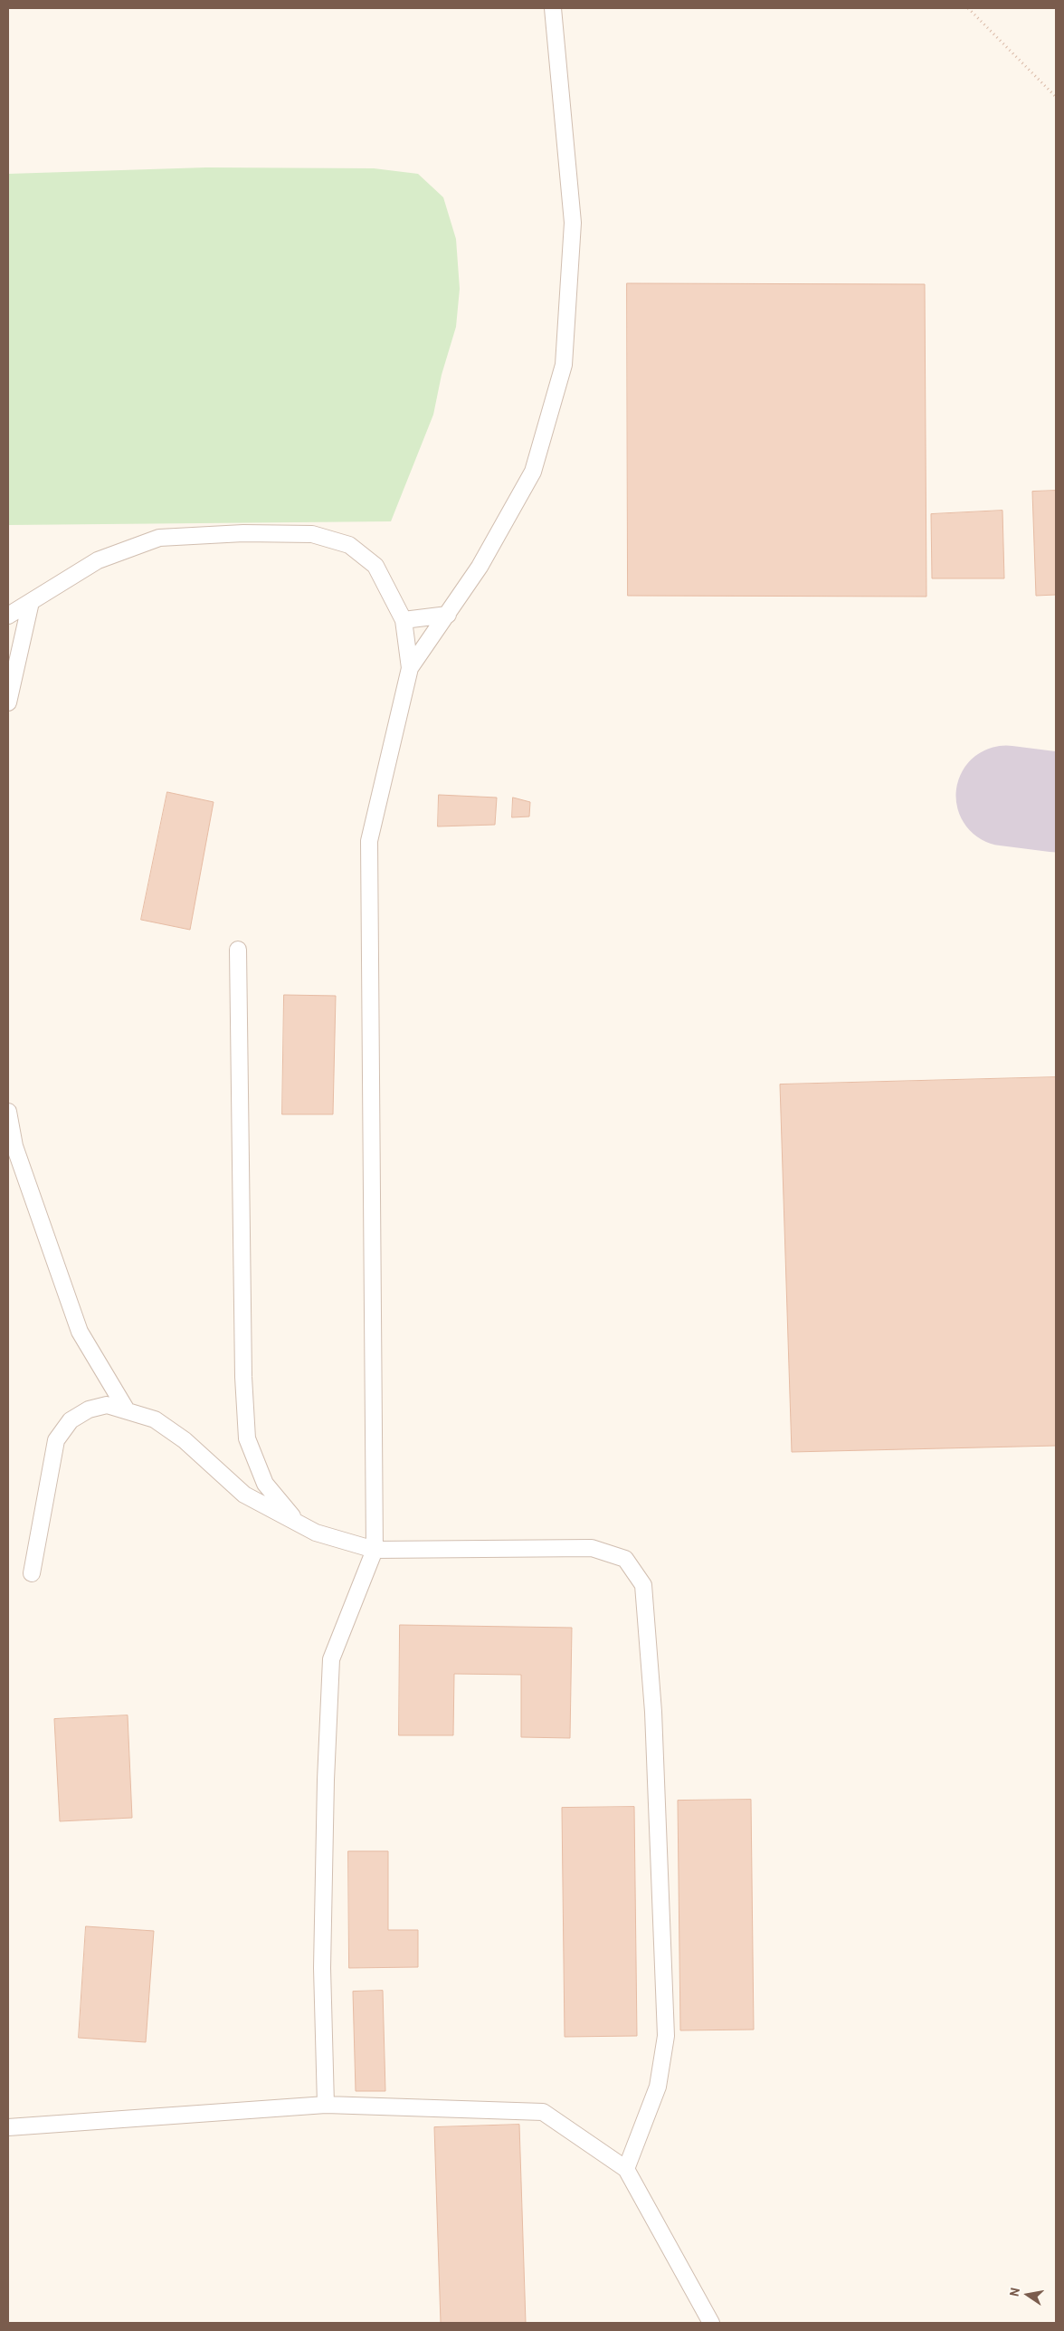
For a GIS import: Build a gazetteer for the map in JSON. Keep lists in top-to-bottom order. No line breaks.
{"north":"left"}
